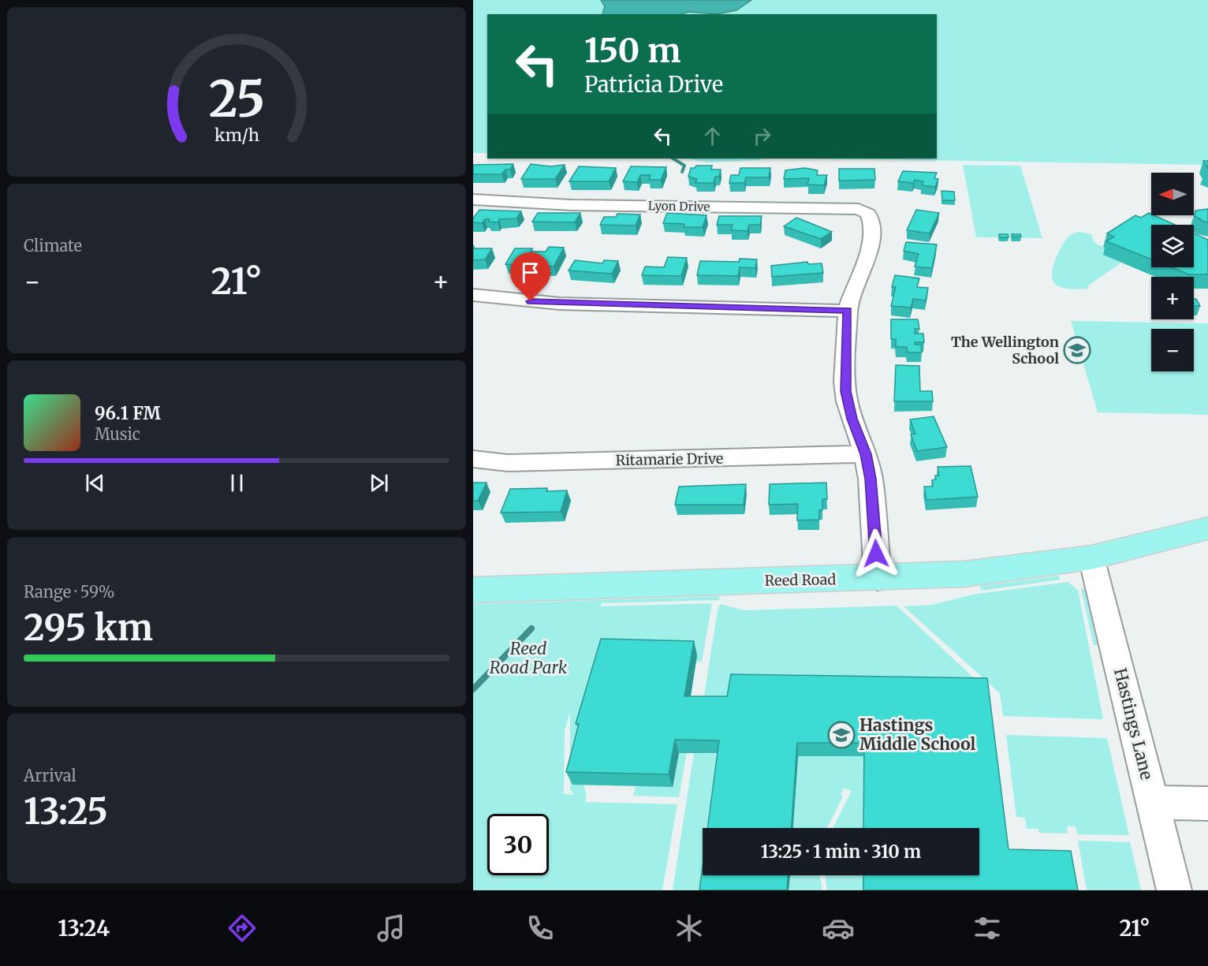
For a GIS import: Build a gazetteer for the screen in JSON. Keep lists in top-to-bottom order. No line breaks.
{"streets":{"main road":["Reed Road"],"street":["Lyon Drive","Ritamarie Drive","Hastings Lane"]},"crossings":[["Reed Road","Hastings Lane"]],"parks":["Reed Road Park"],"places":{"school or university":["The Wellington School","Hastings Middle School"]},"north":"left","page":{"turn":["150 m","Patricia Drive"],"map_buttons":["+","−"],"tile":["Climate",["Range · 59%","295 km"],["Arrival","13:25"]],"heat":["−","21°","+"],"song":["96.1 FM","Music"],"limit":"30","trip":"13:25 · 1 min · 310 m","tabs":["13:24","21°"],"gauge":["25","km/h"]}}
